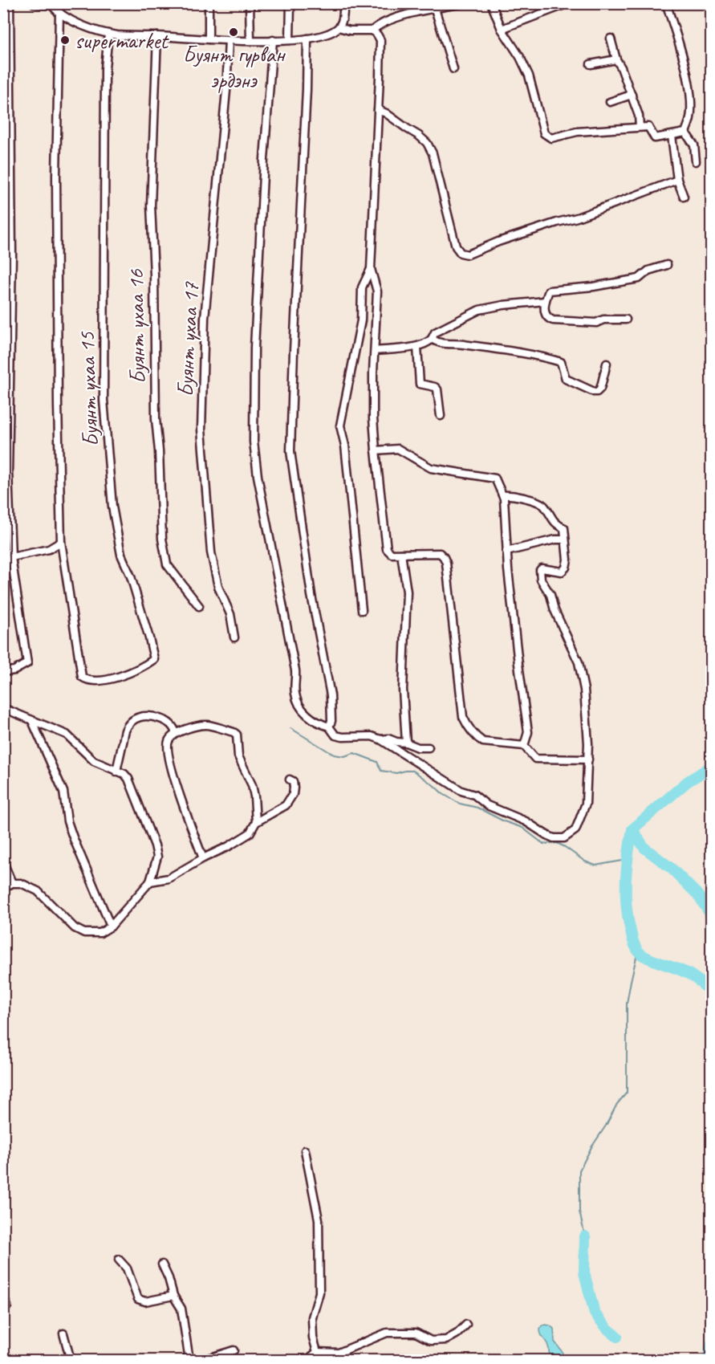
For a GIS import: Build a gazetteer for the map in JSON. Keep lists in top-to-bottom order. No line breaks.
{"streets":{"street":["Буянт ухаа 16","Буянт ухаа 17","Буянт ухаа 15"]},"places":["Буянт гурван эрдэнэ","supermarket"]}
